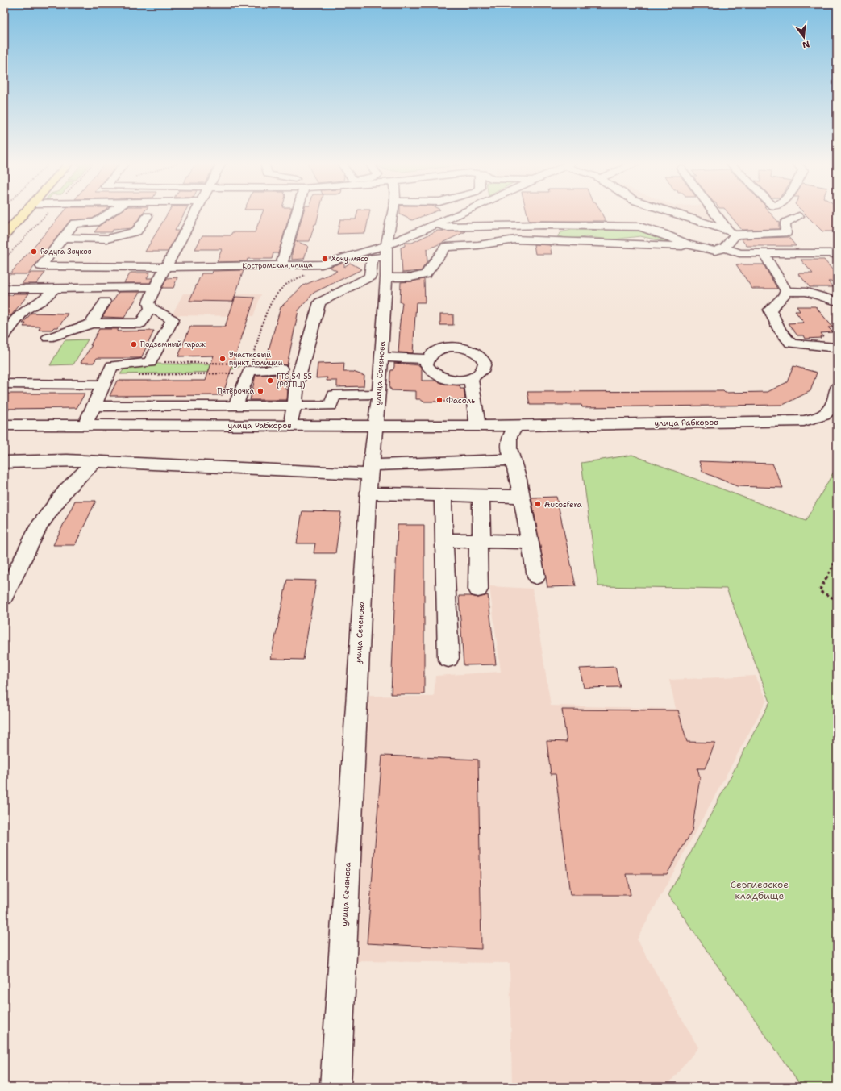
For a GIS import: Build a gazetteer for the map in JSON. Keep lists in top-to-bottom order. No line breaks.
{"streets":{"street":["Костромская улица","улица Сеченова","улица Рабкоров"]},"crossings":[["Костромская улица","улица Сеченова"],["улица Сеченова","улица Рабкоров"]],"parks":["Сергиевское кладбище"],"places":["Радуга Звуков","Хочу мясо","Подземный гараж","Участковый пункт полиции","ГТС 54-55 (РРТПЦ)","Пятёрочка","Фасоль","Autosfera"],"north":"bottom"}
